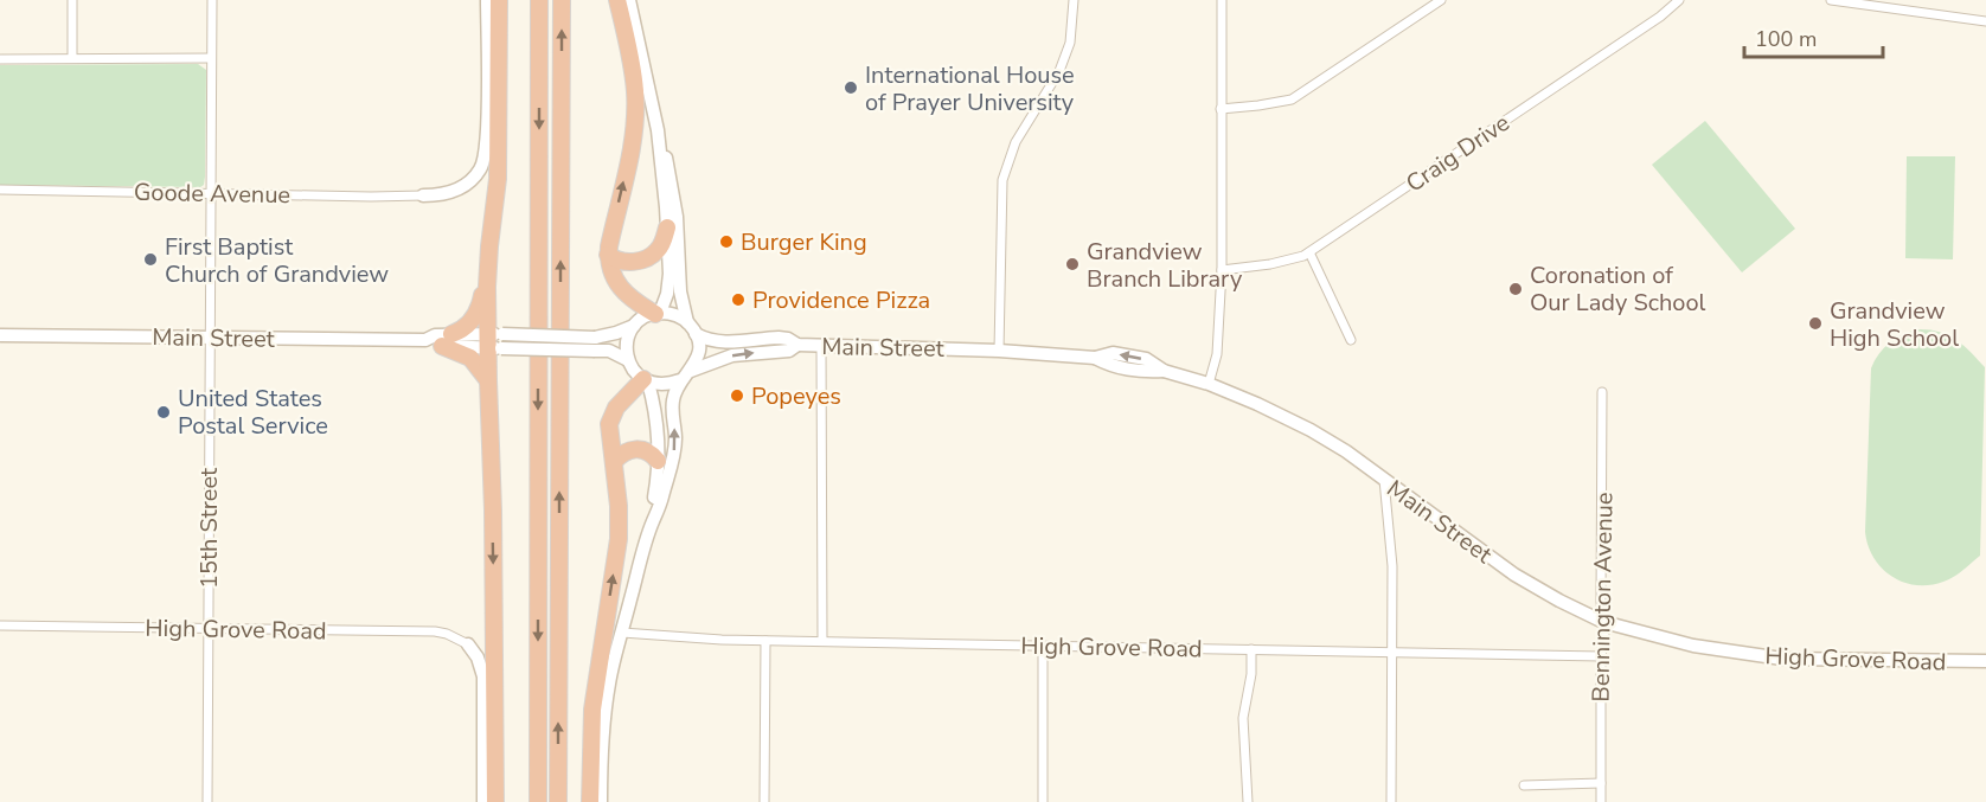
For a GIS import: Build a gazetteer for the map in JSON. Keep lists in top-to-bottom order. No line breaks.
{"streets":{"main road":["Main Street","High Grove Road"],"street":["Craig Drive","Goode Avenue","15th Street","Bennington Avenue"]},"crossings":[["Goode Avenue","15th Street"],["Main Street","15th Street"],["Main Street","Bennington Avenue"],["Main Street","High Grove Road"],["15th Street","High Grove Road"],["Bennington Avenue","High Grove Road"]],"places":["International House of Prayer University","Burger King","First Baptist Church of Grandview","Grandview Branch Library","Coronation of Our Lady School","Providence Pizza","Grandview High School","Popeyes","United States Postal Service"],"scale_bar":"100 m"}
